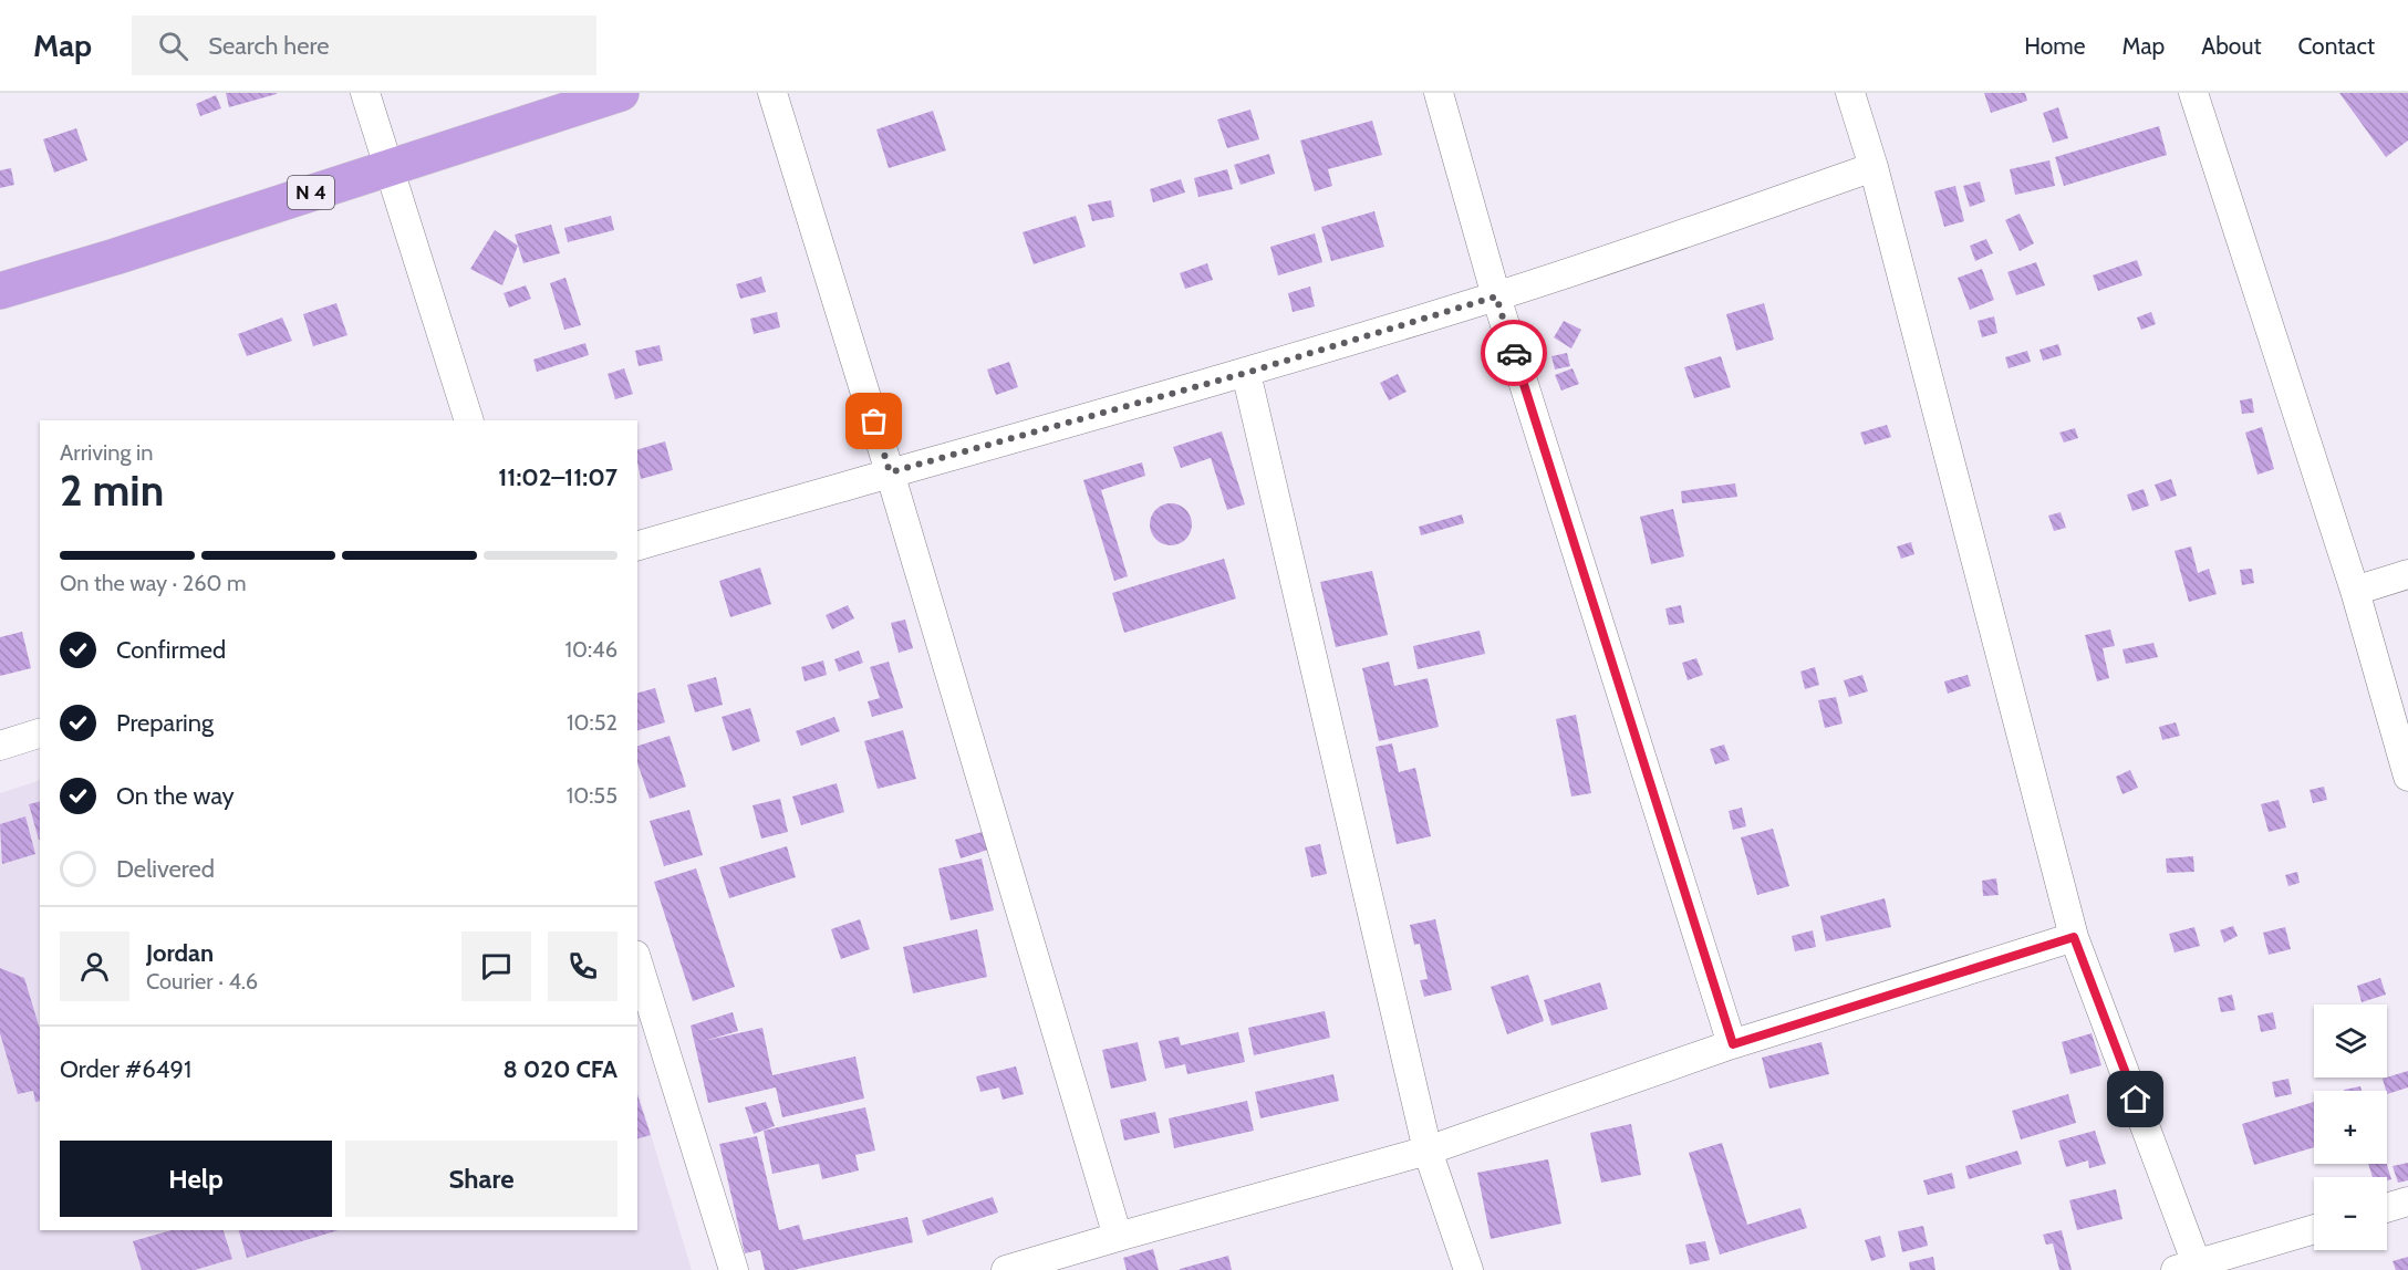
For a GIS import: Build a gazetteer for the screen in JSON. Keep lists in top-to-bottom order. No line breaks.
{"streets":{"highway":["N 4"]},"page":{"header":"Map","search":"Search here","nav":["Home","Map","About","Contact"],"heading":["2 min","Arriving in","11:02–11:07"],"panel":["Jordan","Courier · 4.6","Order #6491","8 020 CFA"],"bar":"On the way · 260 m","list":[["Confirmed","10:46"],["Preparing","10:52"],["On the way","10:55"],"Delivered"],"map_buttons":["+","−"],"buttons":["Help","Share"]}}
